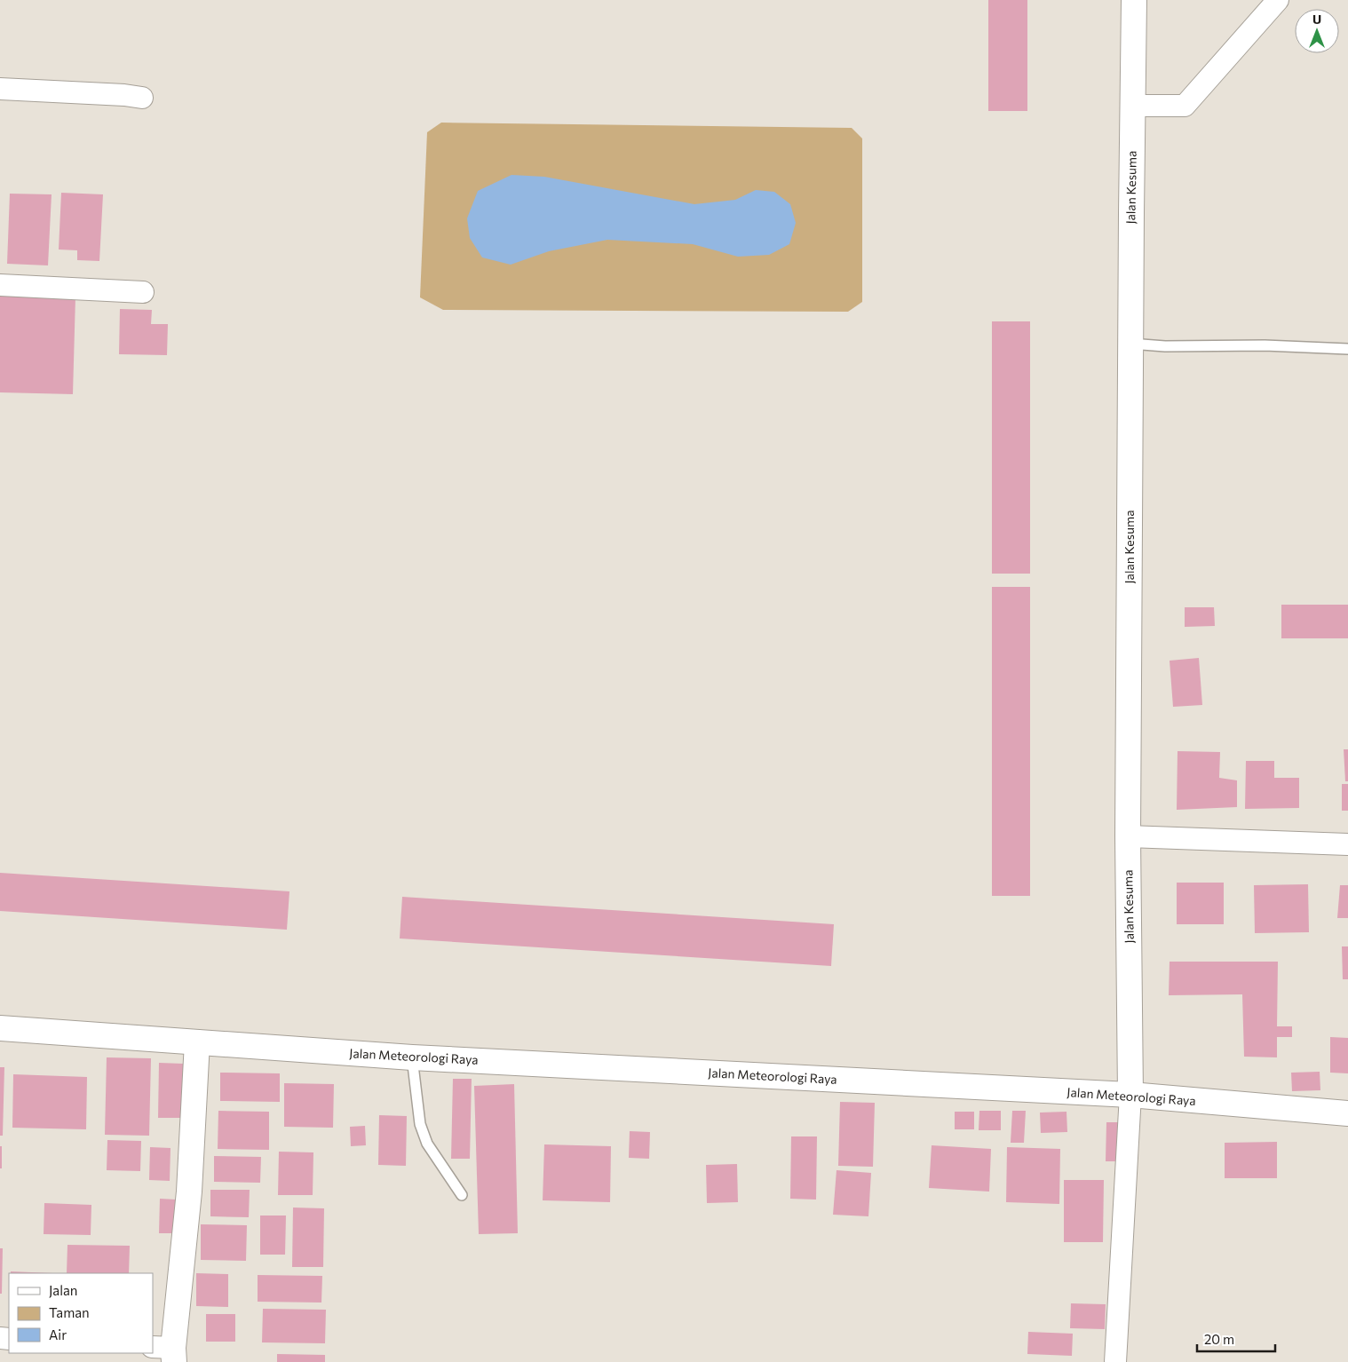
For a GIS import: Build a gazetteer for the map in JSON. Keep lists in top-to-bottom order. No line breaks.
{"streets":{"street":["Jalan Kesuma","Jalan Meteorologi Raya"]},"crossings":[["Jalan Kesuma","Jalan Meteorologi Raya"]],"legend":["Jalan","Taman","Air"],"scale_bar":"20 m","north":"top"}
